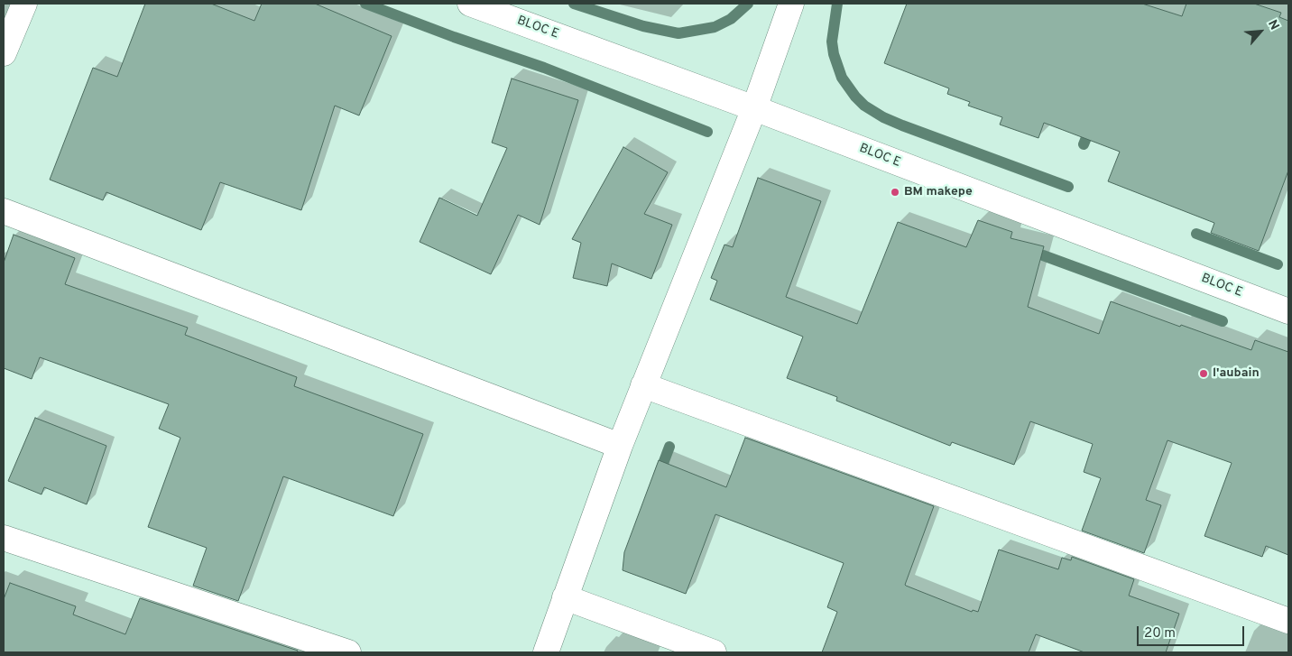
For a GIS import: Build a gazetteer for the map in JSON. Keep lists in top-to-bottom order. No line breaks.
{"streets":{"street":["BLOC E"]},"places":["BM makepe","l'aubain"],"scale_bar":"20 m","north":"top right"}
